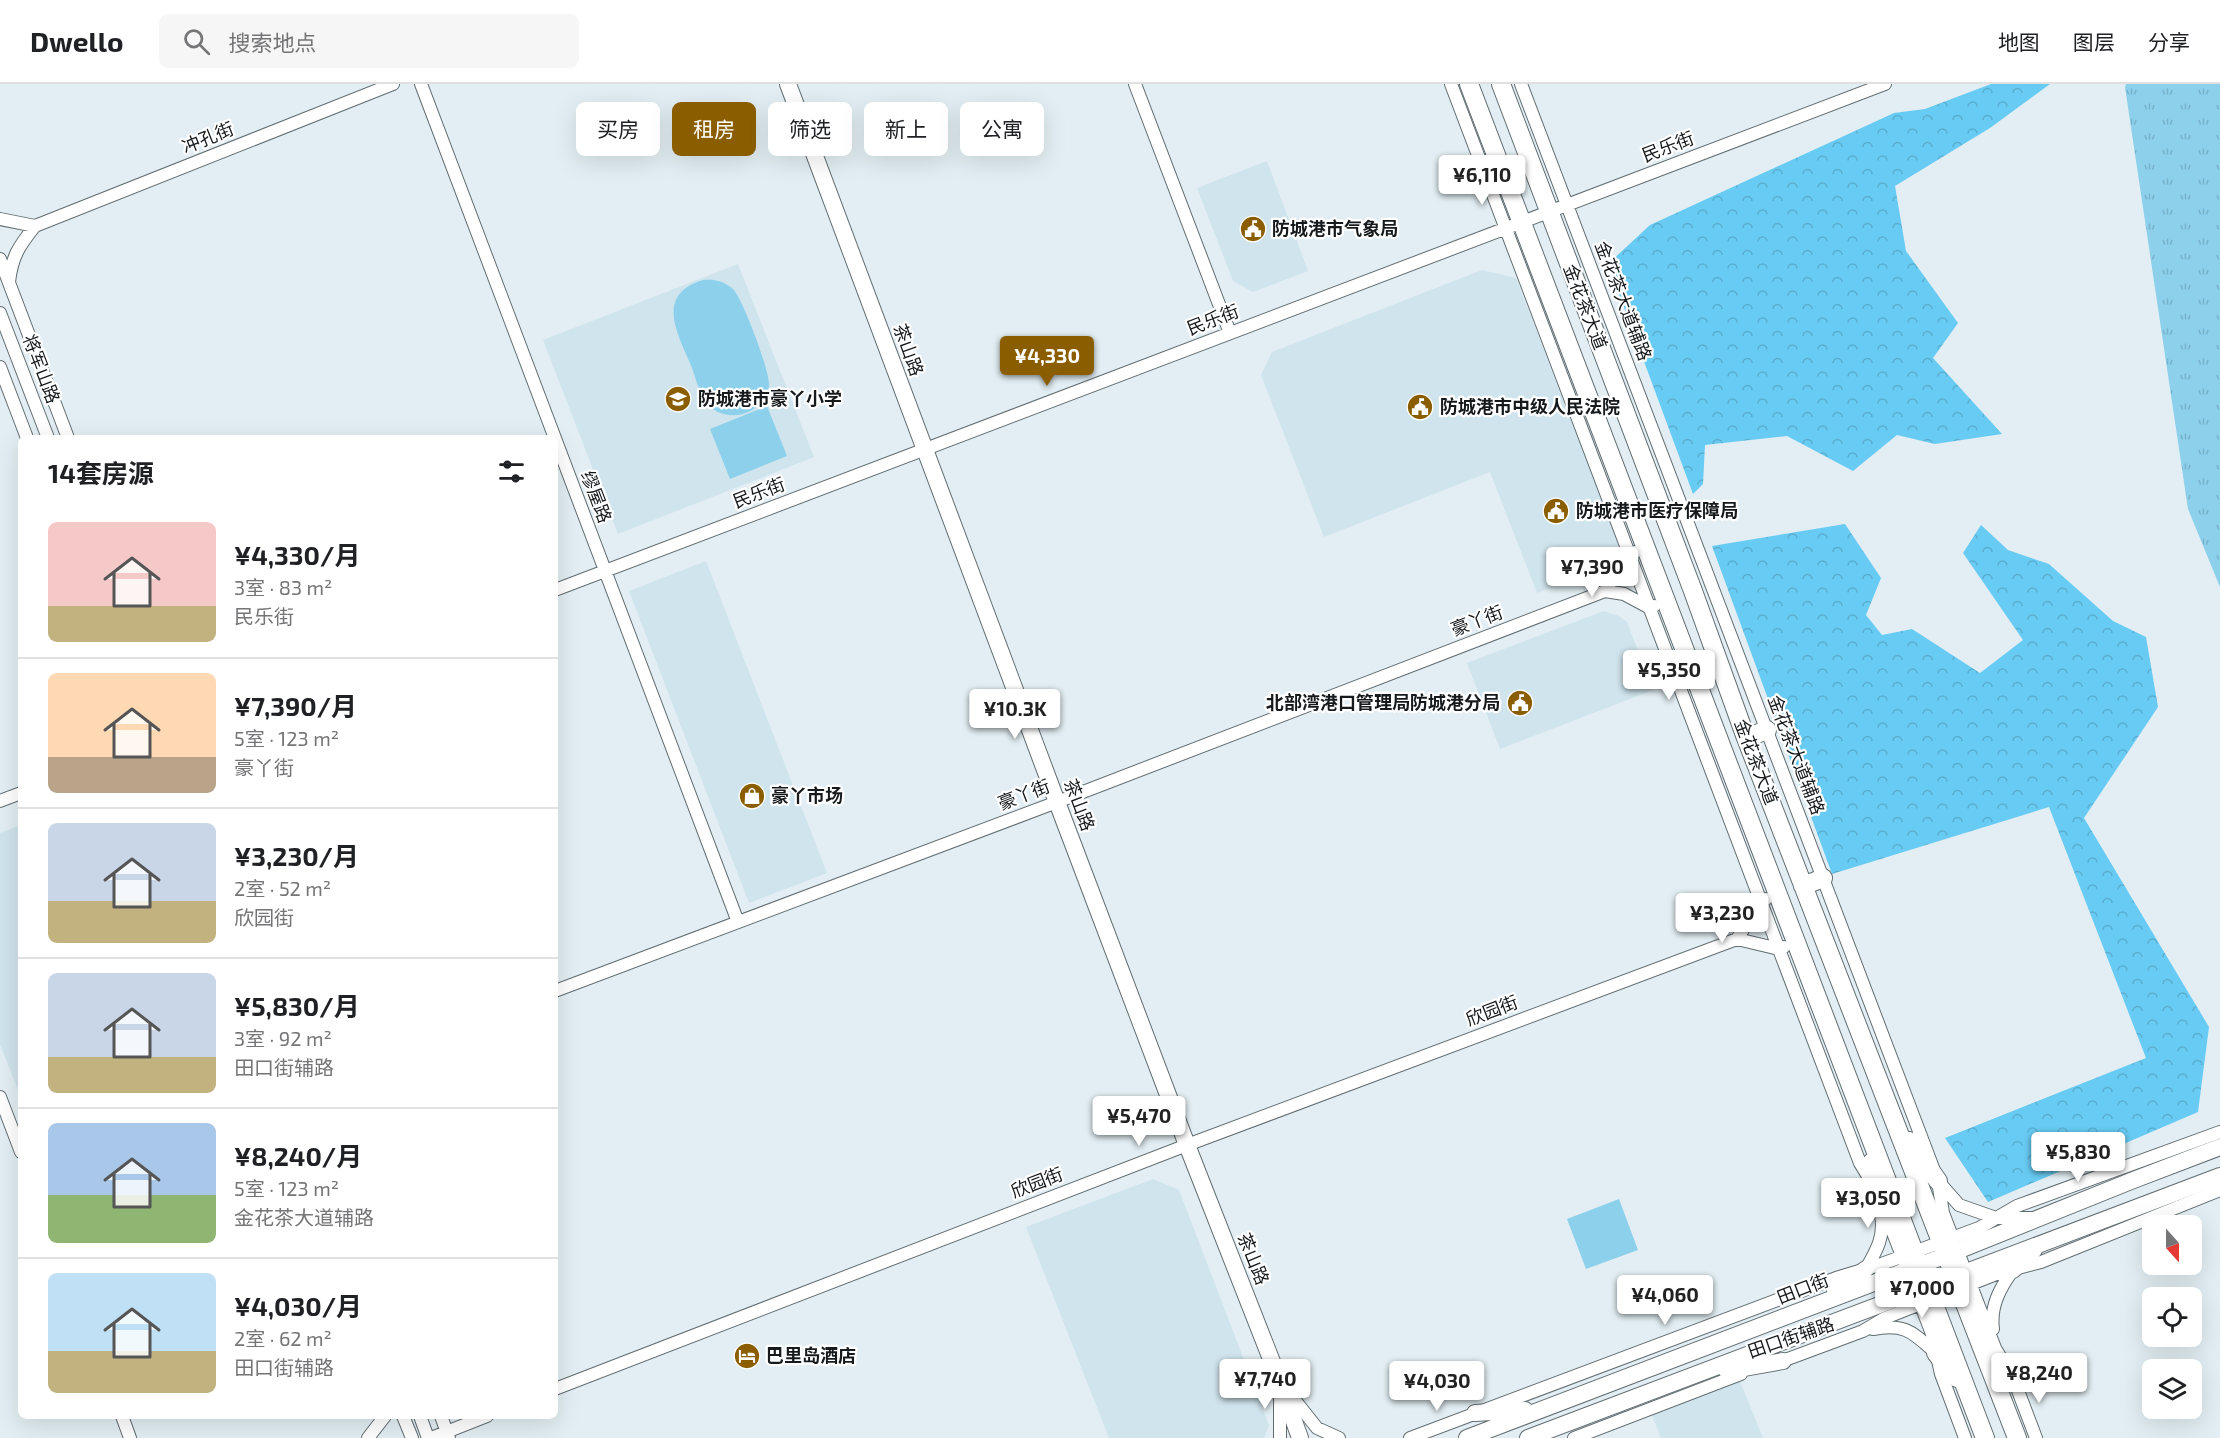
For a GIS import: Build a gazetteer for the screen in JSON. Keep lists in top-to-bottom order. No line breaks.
{"streets":{"highway":["金花茶大道"],"main road":["茶山路","田口街"],"street":["冲孔街","民乐街","金花茶大道辅路","将军山路","缪屋路","豪丫街","欣园街","田口街辅路"]},"crossings":[["民乐街","金花茶大道辅路"],["民乐街","金花茶大道"],["民乐街","茶山路"],["民乐街","缪屋路"],["金花茶大道辅路","金花茶大道"],["金花茶大道辅路","田口街"],["金花茶大道","田口街"],["金花茶大道","田口街辅路"],["茶山路","豪丫街"],["茶山路","欣园街"],["缪屋路","豪丫街"]],"places":{"public building":["防城港市气象局","防城港市中级人民法院","防城港市医疗保障局","北部湾港口管理局防城港分局"],"school or university":["防城港市豪丫小学"],"shop":["豪丫市场"],"hotel":["巴里岛酒店"]},"north":"bottom","page":{"header":"Dwello","search":"搜索地点","nav":["地图","图层","分享"],"chip":["买房","租房","筛选","新上","公寓"],"price":["¥6,110","¥4,330","¥7,390","¥5,350","¥10.3K","¥3,230","¥5,470","¥5,830","¥3,050","¥7,000","¥4,060","¥8,240","¥7,740","¥4,030"],"heading":"14套房源","list":[{"name":"¥4,330/月","note":"3室 · 83 m² · 民乐街"},{"name":"¥7,390/月","note":"5室 · 123 m² · 豪丫街"},{"name":"¥3,230/月","note":"2室 · 52 m² · 欣园街"},{"name":"¥5,830/月","note":"3室 · 92 m² · 田口街辅路"},{"name":"¥8,240/月","note":"5室 · 123 m² · 金花茶大道辅路"},{"name":"¥4,030/月","note":"2室 · 62 m² · 田口街辅路"}]}}
